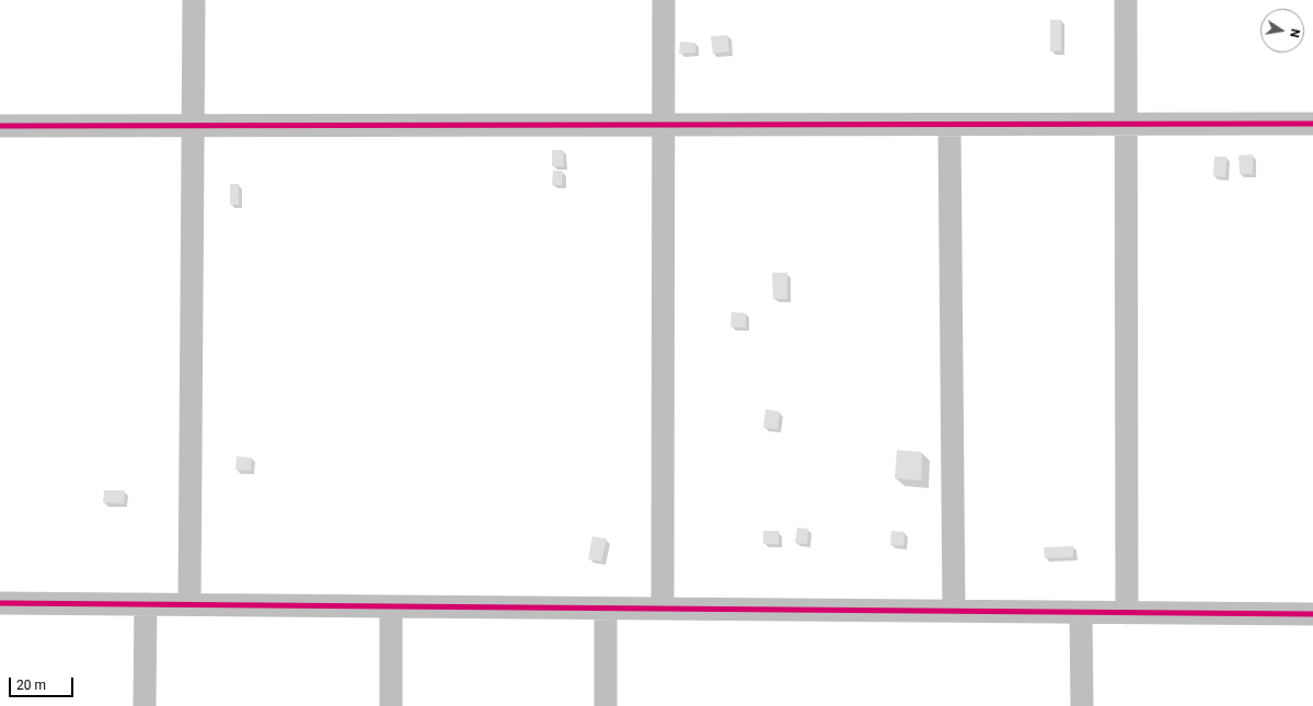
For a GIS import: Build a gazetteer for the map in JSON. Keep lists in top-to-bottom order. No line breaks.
{"scale_bar":"20 m","north":"right"}
